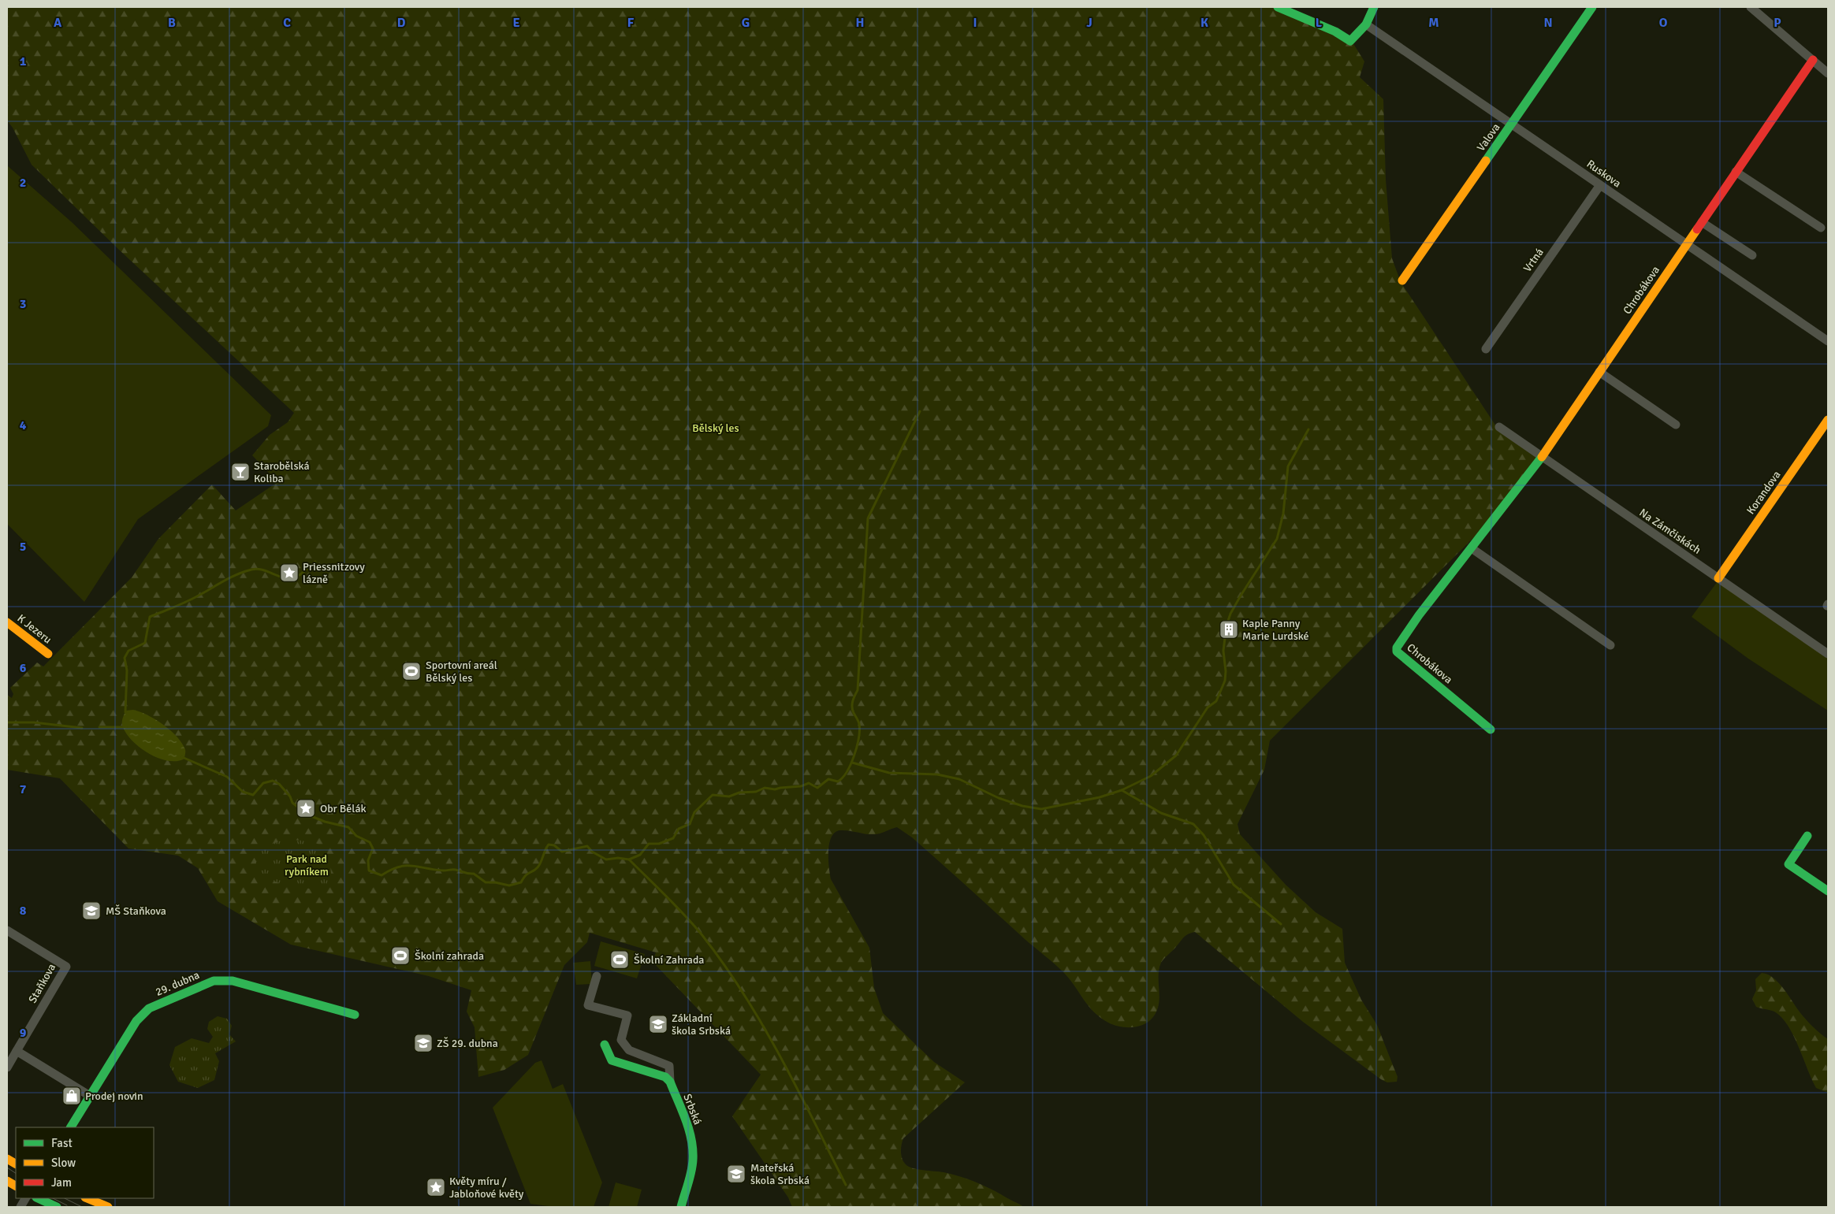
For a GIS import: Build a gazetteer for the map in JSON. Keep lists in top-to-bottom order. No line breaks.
{"streets":{"street":["Valova","Ruskova","Vrtná","Chrobákova","Korandova","Na Zámčiskách","K Jezeru","Staňkova","29. dubna","Srbská"]},"crossings":[["Valova","Ruskova"],["Ruskova","Vrtná"],["Ruskova","Chrobákova"],["Chrobákova","Na Zámčiskách"],["Korandova","Na Zámčiskách"]],"parks":["Bělský les","Park nad rybníkem"],"places":{"bar":["Starobělská Koliba"],"place":["Priessnitzovy lázně","Obr Bělák","Květy míru / Jabloňové květy"],"building":["Kaple Panny Marie Lurdské"],"sports":["Sportovní areál Bělský les","Školní zahrada","Školní Zahrada"],"school or university":["MŠ Staňkova","Základní škola Srbská","ZŠ 29. dubna","Mateřská škola Srbská"],"shop":["Prodej novin"]},"legend":["Fast","Slow","Jam"],"grid":{"columns":["A","B","C","D","E","F","G","H","I","J","K","L","M","N","O","P"],"rows":["1","2","3","4","5","6","7","8","9"]}}
